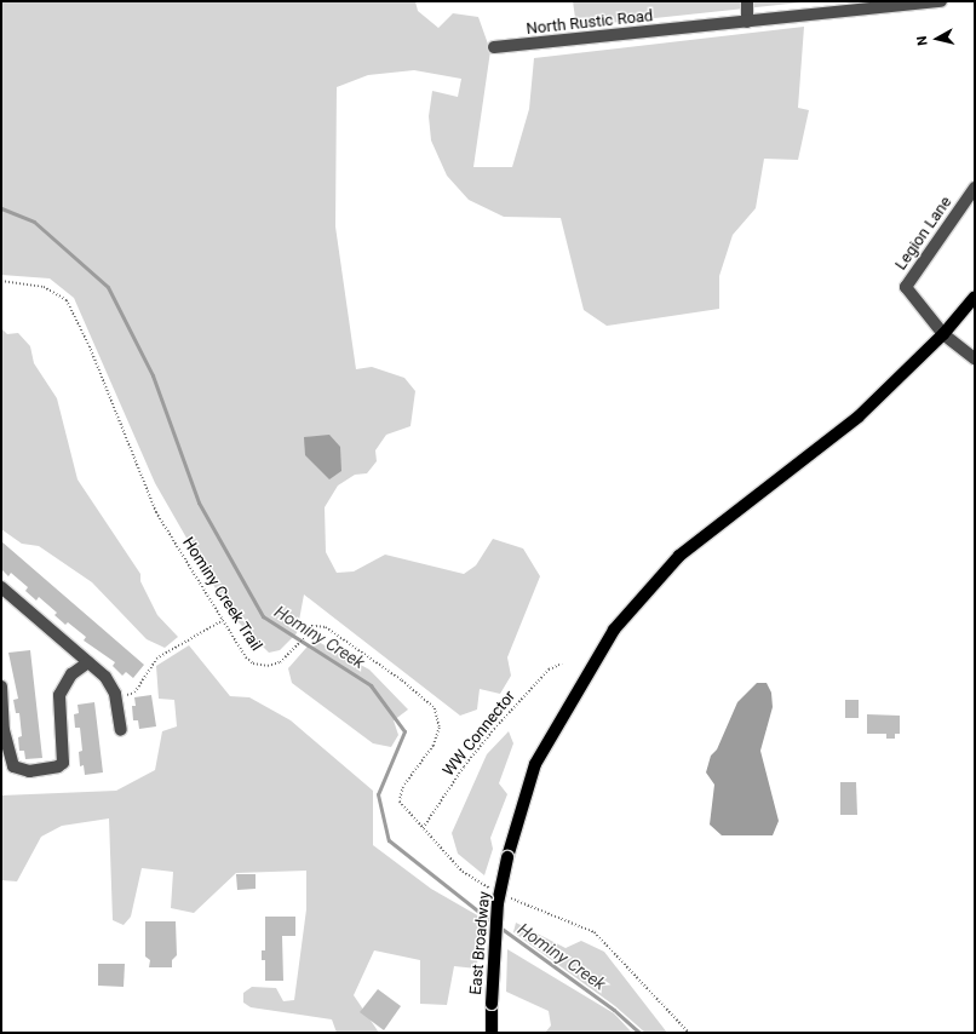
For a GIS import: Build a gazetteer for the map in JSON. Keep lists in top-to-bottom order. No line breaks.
{"streets":{"main road":["East Broadway"],"street":["North Rustic Road","Legion Lane"],"path":["Hominy Creek Trail","WW Connector"]},"crossings":[["Legion Lane","East Broadway"],["Hominy Creek Trail","WW Connector"]],"water":["Hominy Creek"],"north":"left"}
